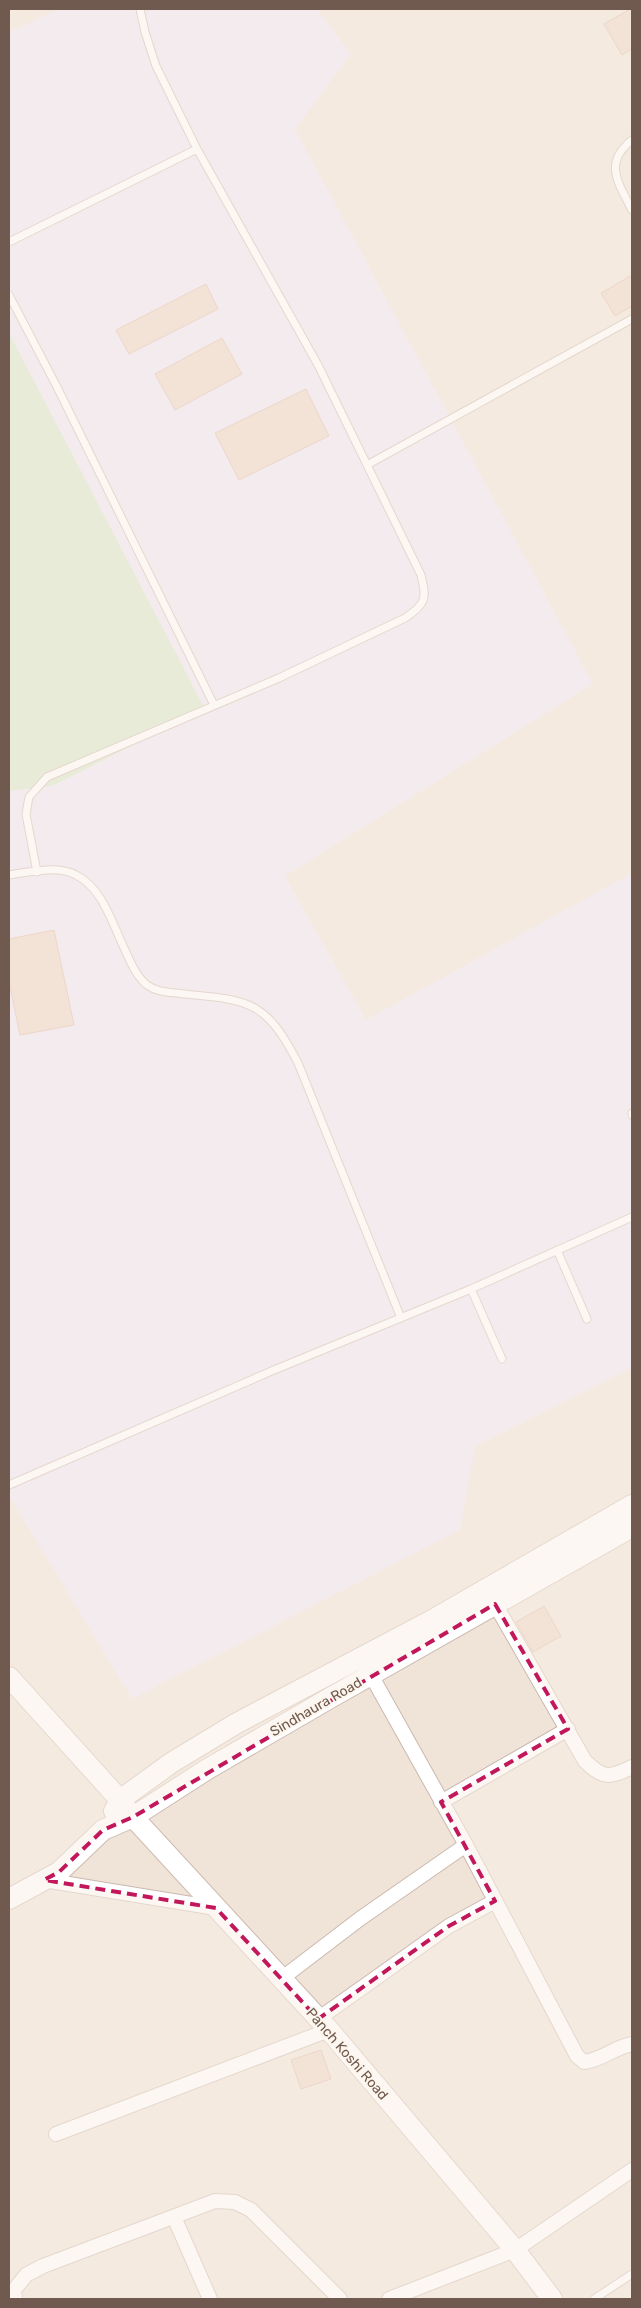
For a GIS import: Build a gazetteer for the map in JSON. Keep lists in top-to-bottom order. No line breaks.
{"streets":{"street":["Sindhaura Road","Panch Koshi Road"]},"crossings":[["Sindhaura Road","Panch Koshi Road"]]}
